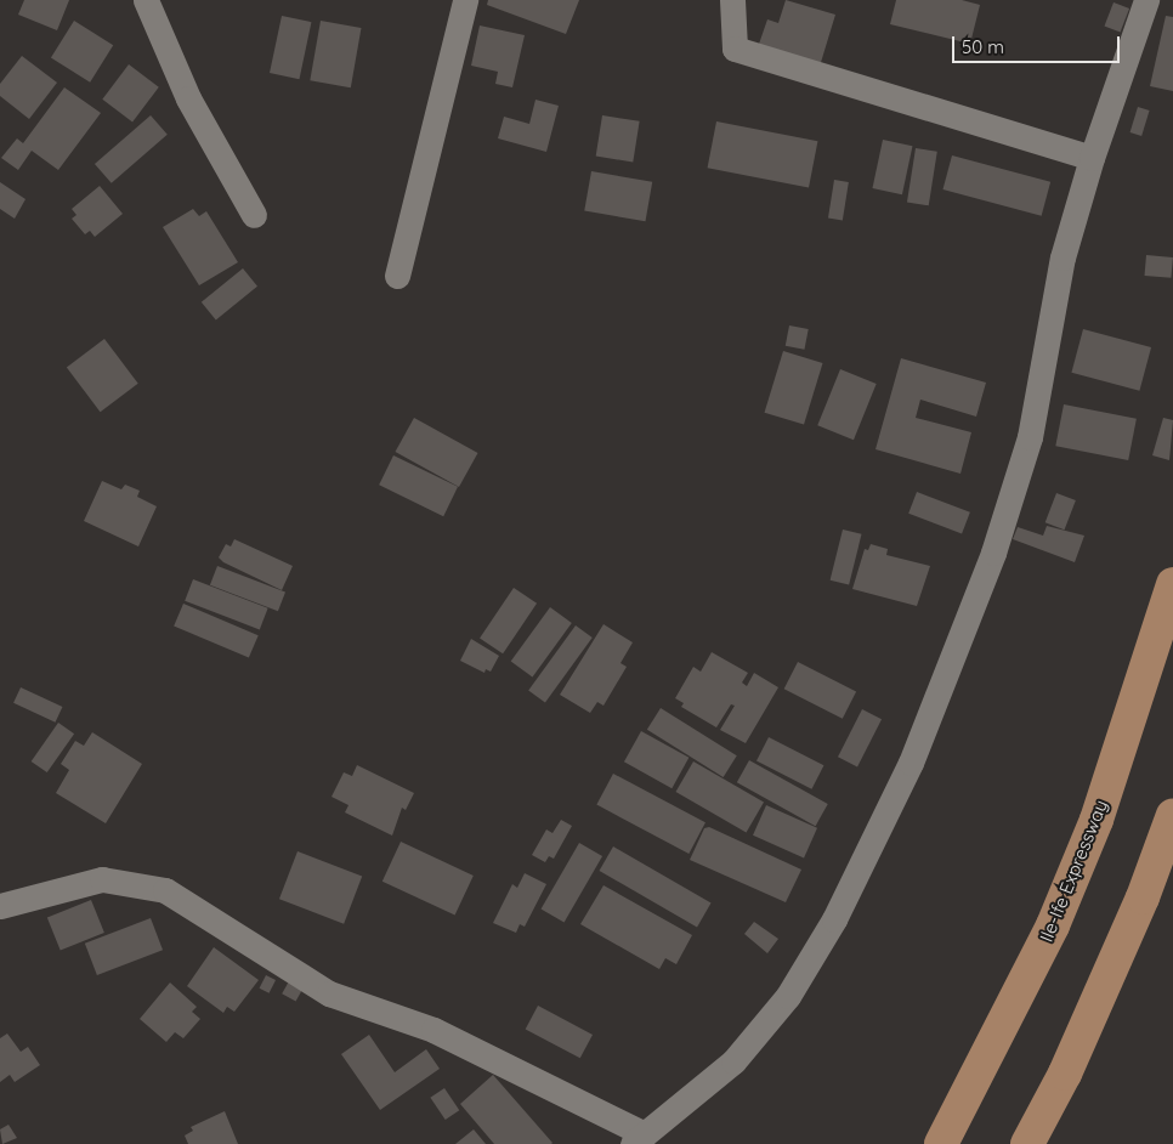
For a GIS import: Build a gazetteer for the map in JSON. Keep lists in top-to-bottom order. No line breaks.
{"streets":{"main road":["Ile-Ife Expressway"]},"scale_bar":"50 m"}
